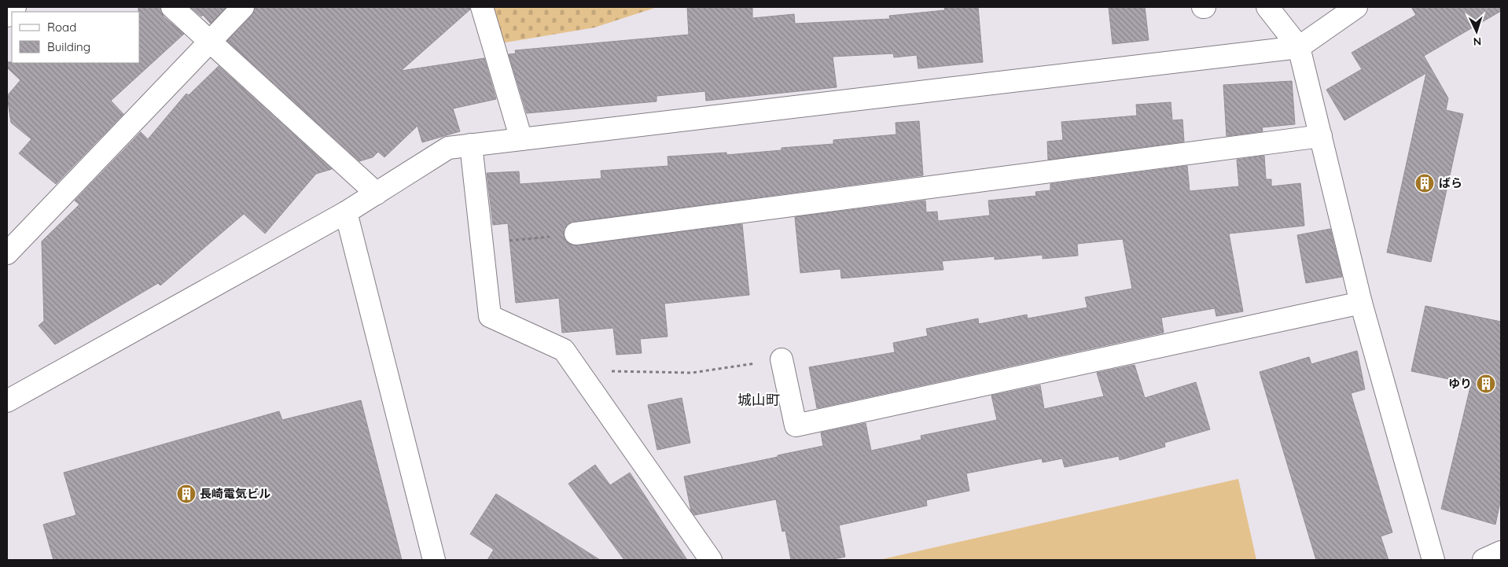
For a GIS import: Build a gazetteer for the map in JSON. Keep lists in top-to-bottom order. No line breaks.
{"districts":["城山町"],"places":{"building":["ばら","ゆり","長崎電気ビル"]},"legend":["Road","Building"],"north":"bottom"}
